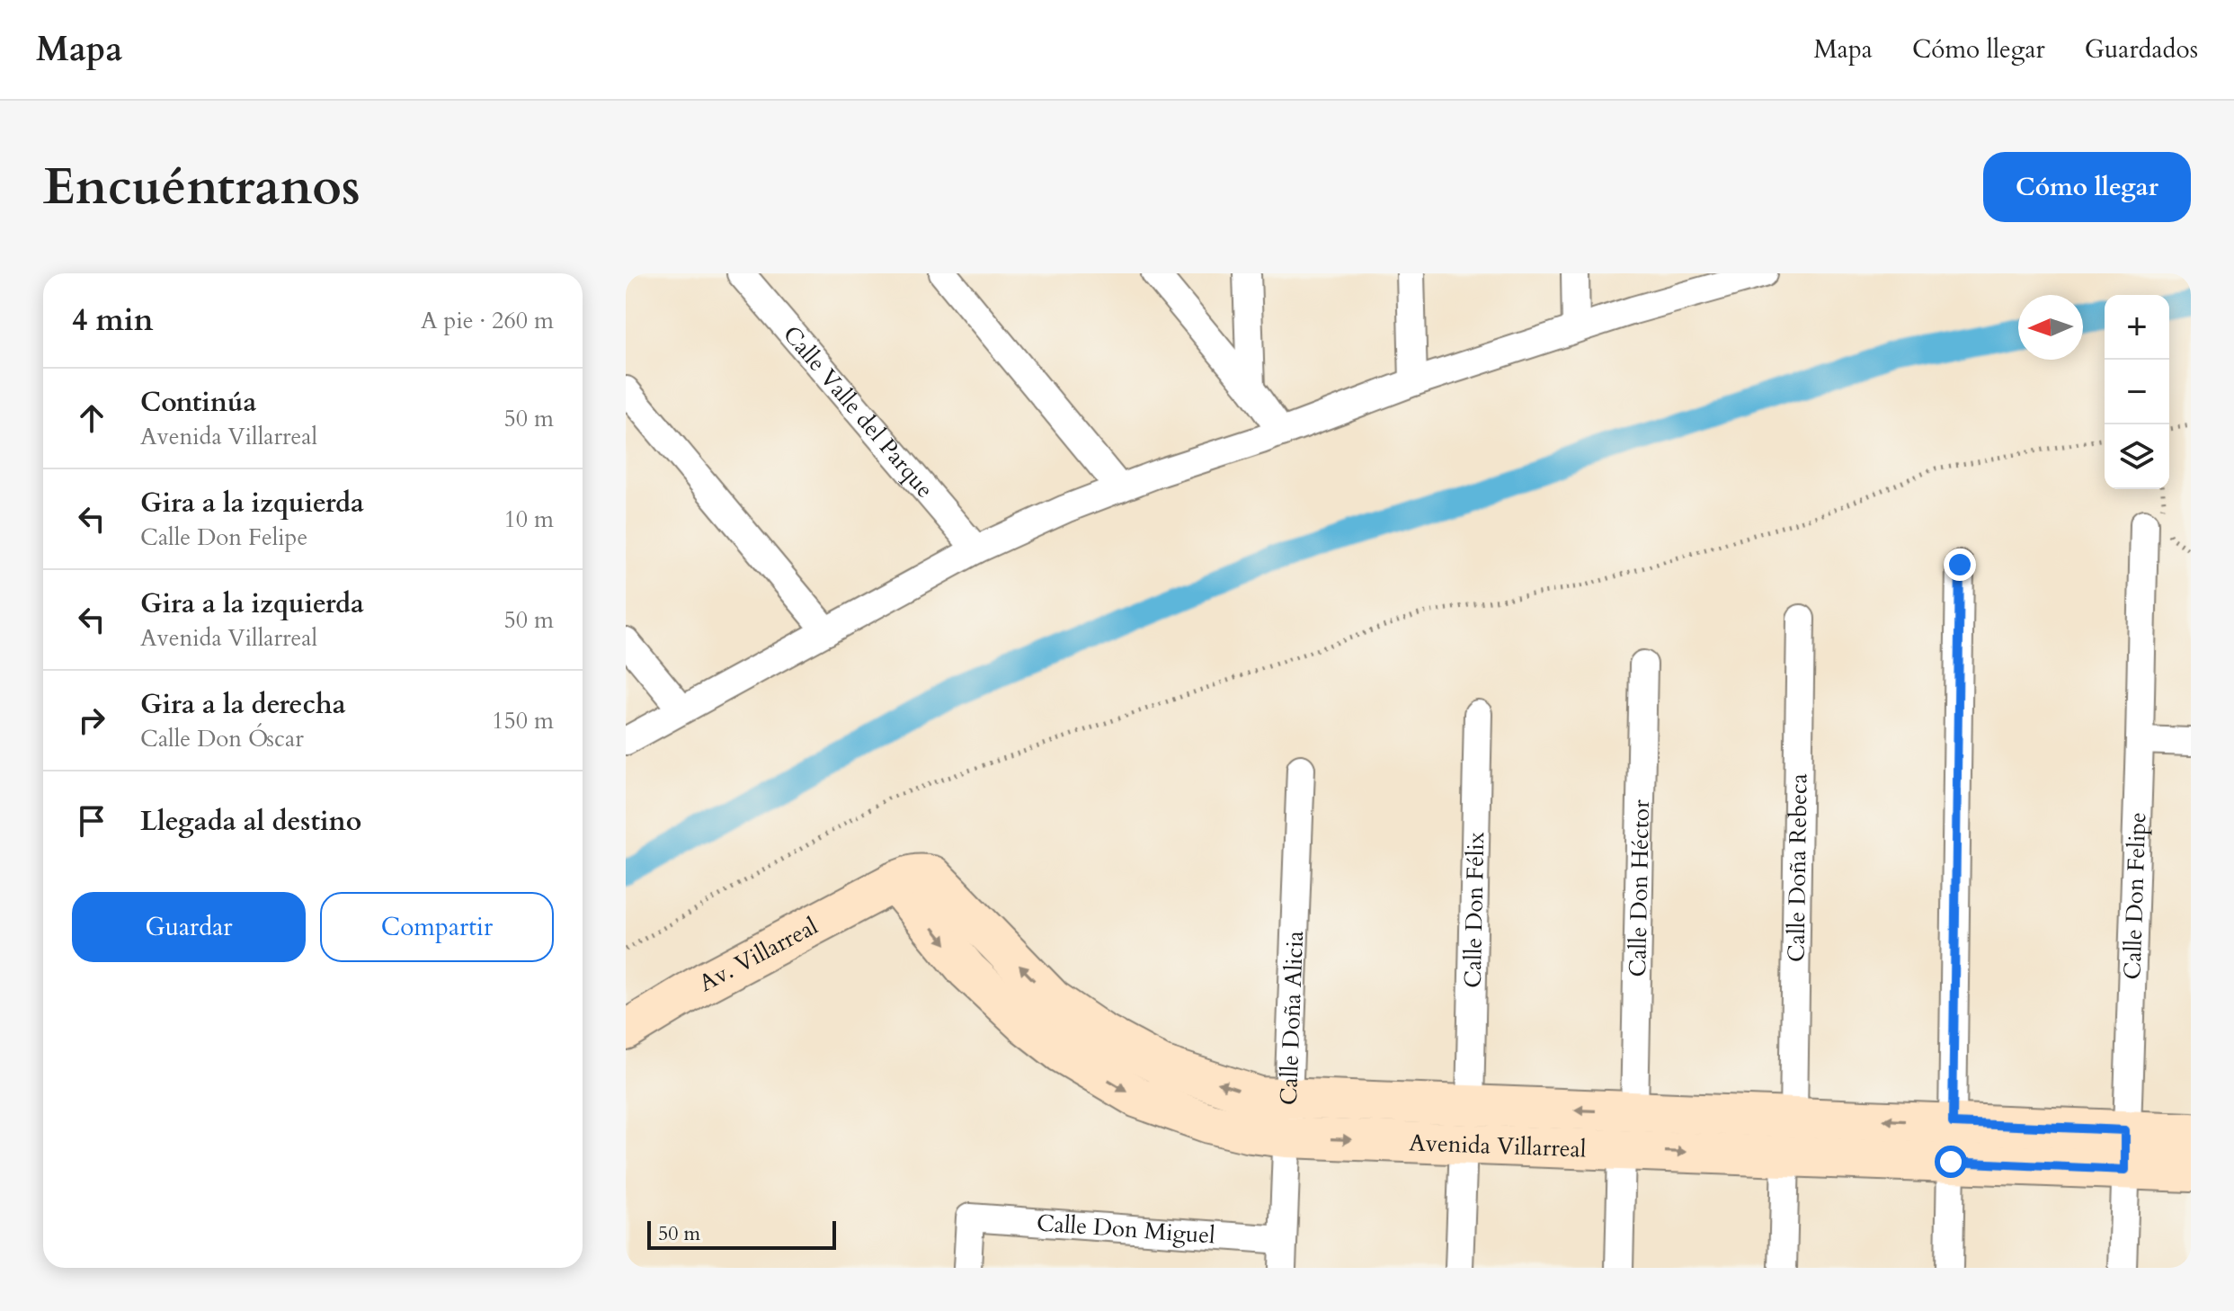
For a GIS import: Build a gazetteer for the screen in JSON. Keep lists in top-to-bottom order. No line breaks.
{"streets":{"street":["Calle Valle del Parque","Calle Doña Rebeca","Calle Don Héctor","Calle Don Felipe","Calle Don Félix","Av. Villarreal","Calle Doña Alicia","Avenida Villarreal","Calle Don Miguel"]},"crossings":[["Calle Doña Rebeca","Avenida Villarreal"],["Calle Don Héctor","Avenida Villarreal"],["Calle Don Felipe","Avenida Villarreal"],["Calle Don Félix","Avenida Villarreal"],["Av. Villarreal","Avenida Villarreal"],["Calle Doña Alicia","Avenida Villarreal"],["Calle Doña Alicia","Calle Don Miguel"]],"scale_bar":"50 m","north":"left","page":{"header":"Mapa","nav":["Mapa","Cómo llegar","Guardados"],"buttons":["Cómo llegar",["Guardar","Compartir"]],"title":"Encuéntranos","heading":["4 min","A pie · 260 m"],"map_buttons":["+","−"],"list":[["Continúa","Avenida Villarreal","50 m"],["Gira a la izquierda","Calle Don Felipe","10 m"],["Gira a la izquierda","Avenida Villarreal","50 m"],["Gira a la derecha","Calle Don Óscar","150 m"],"Llegada al destino"],"scale":"50 m"}}
